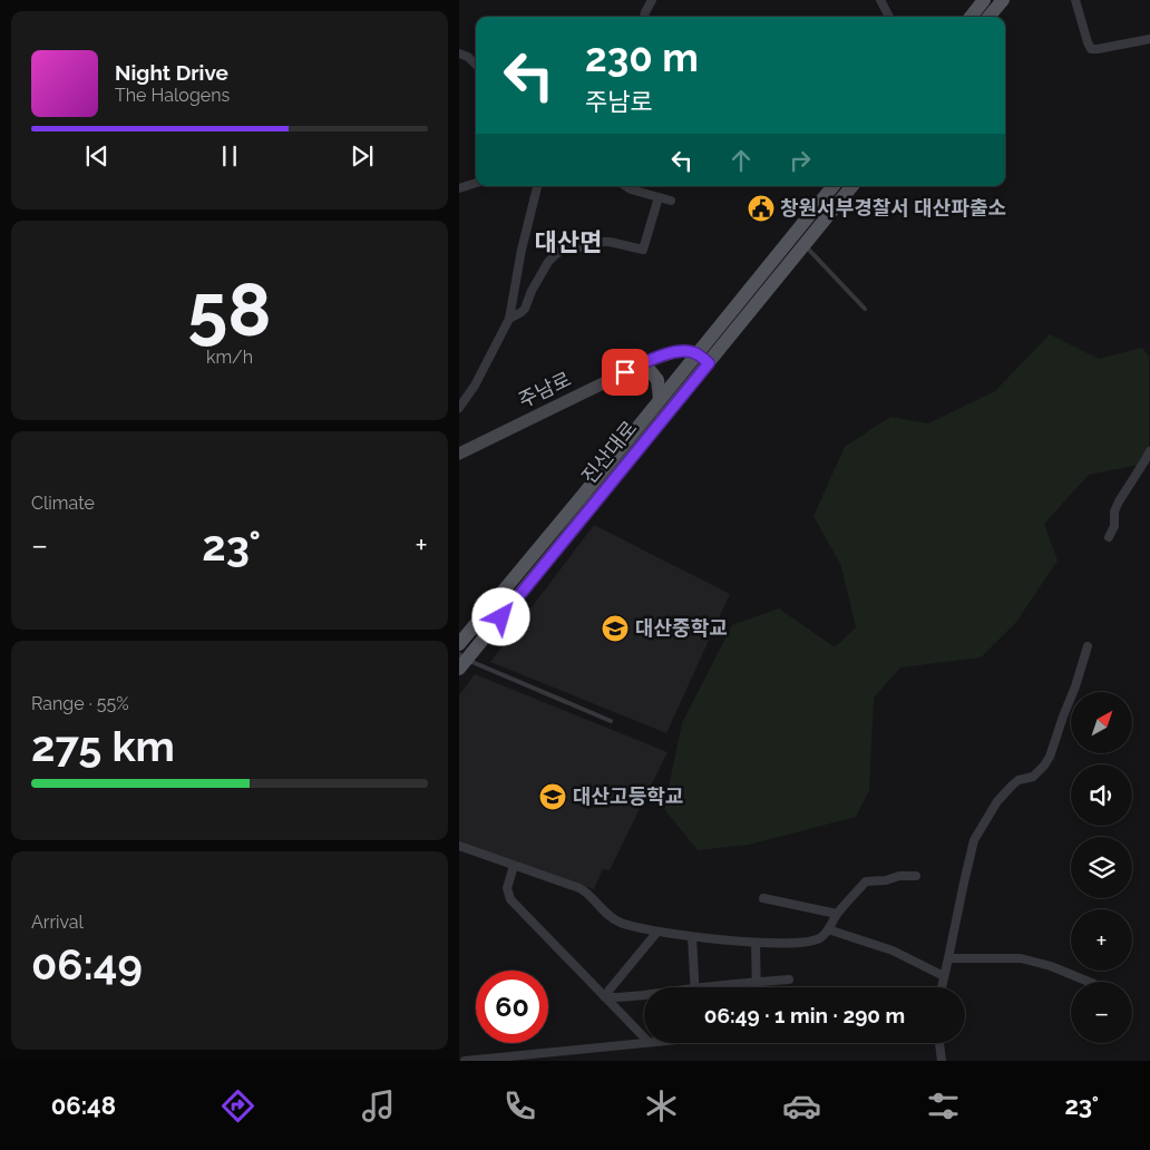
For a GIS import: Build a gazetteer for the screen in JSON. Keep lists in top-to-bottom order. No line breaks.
{"streets":{"main road":["진산대로"],"street":["주남로"]},"crossings":[["주남로","진산대로"]],"districts":["대산면"],"places":{"public building":["창원서부경찰서 대산파출소"],"school or university":["대산중학교","대산고등학교"]},"north":"top right","page":{"turn":["230 m","주남로"],"song":["Night Drive","The Halogens"],"tile":[["58","km/h"],"Climate",["Range · 55%","275 km"],["Arrival","06:49"]],"heat":["−","23°","+"],"map_buttons":["+","−"],"limit":"60","trip":"06:49 · 1 min · 290 m","tabs":["06:48","23°"]}}
